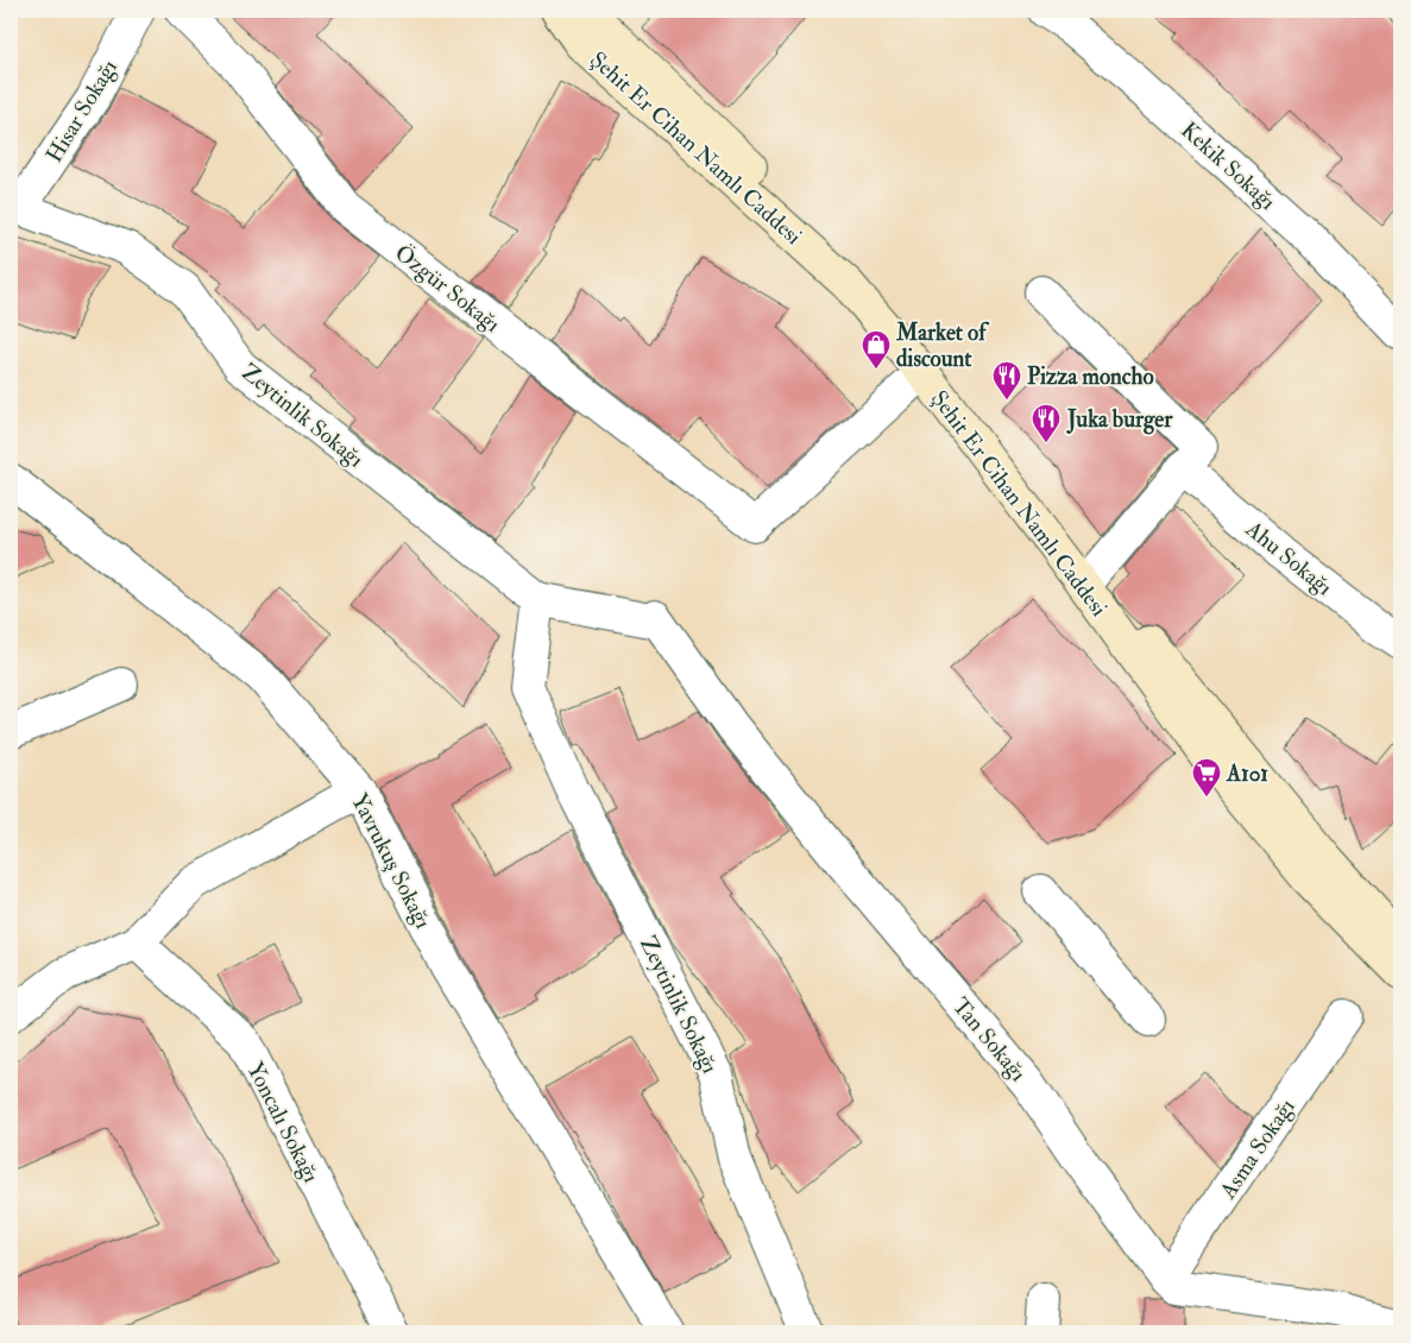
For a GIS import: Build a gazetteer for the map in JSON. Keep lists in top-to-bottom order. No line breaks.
{"streets":{"street":["Hisar Sokağı","Şehit Er Cihan Namlı Caddesi","Kekik Sokağı","Özgür Sokağı","Zeytinlik Sokağı","Ahu Sokağı","Yavrukuş Sokağı","Tan Sokağı","Yoncalı Sokağı","Asma Sokağı"]},"crossings":[["Hisar Sokağı","Zeytinlik Sokağı"],["Şehit Er Cihan Namlı Caddesi","Özgür Sokağı"],["Zeytinlik Sokağı","Tan Sokağı"],["Tan Sokağı","Asma Sokağı"]],"places":{"shop":["Market of discount"],"restaurant":["Pizza moncho","Juka burger"],"supermarket":["A101"]}}
